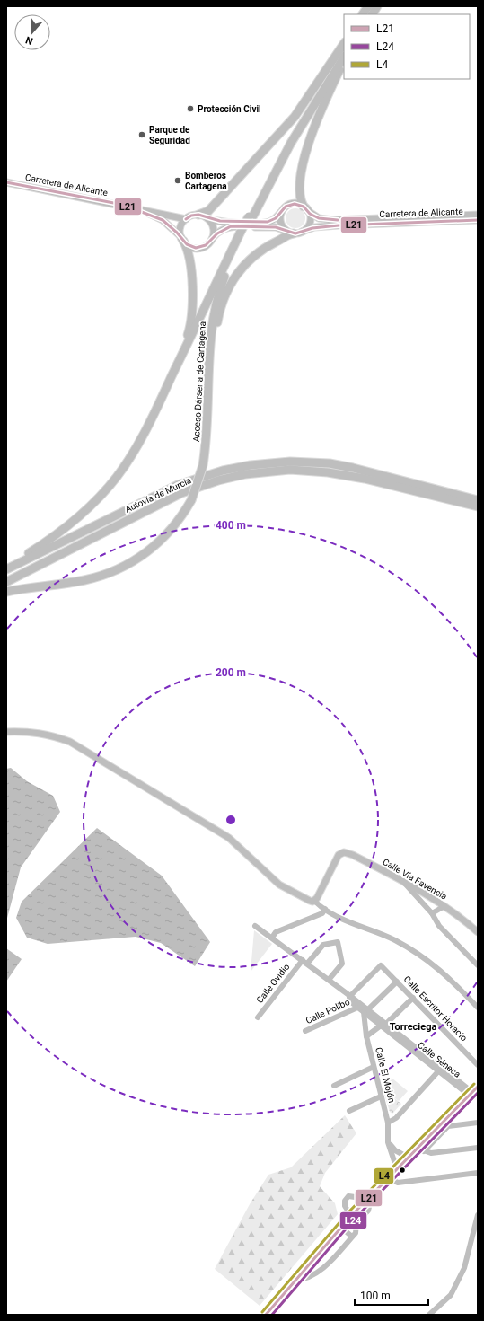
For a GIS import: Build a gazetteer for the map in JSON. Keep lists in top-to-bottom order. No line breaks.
{"streets":{"highway":["Acceso Dársena de Cartagena","Autovía de Murcia"],"main road":["Carretera de Alicante","Calle Vía Favencia"],"street":["Calle Ovidio","Calle Escritor Horacio","Calle Polibo","Calle Séneca","Calle El Mojón"]},"crossings":[["Calle Ovidio","Calle Séneca"],["Calle Escritor Horacio","Calle Séneca"],["Calle Polibo","Calle Séneca"],["Calle Séneca","Calle El Mojón"]],"districts":["Torreciega"],"places":["Protección Civil","Parque de Seguridad","Bomberos Cartagena"],"lines":["transit line L21","transit line L4","transit line L24"],"legend":["L21","L24","L4"],"scale_bar":"100 m","north":"bottom","rings":["400 m","200 m"]}
